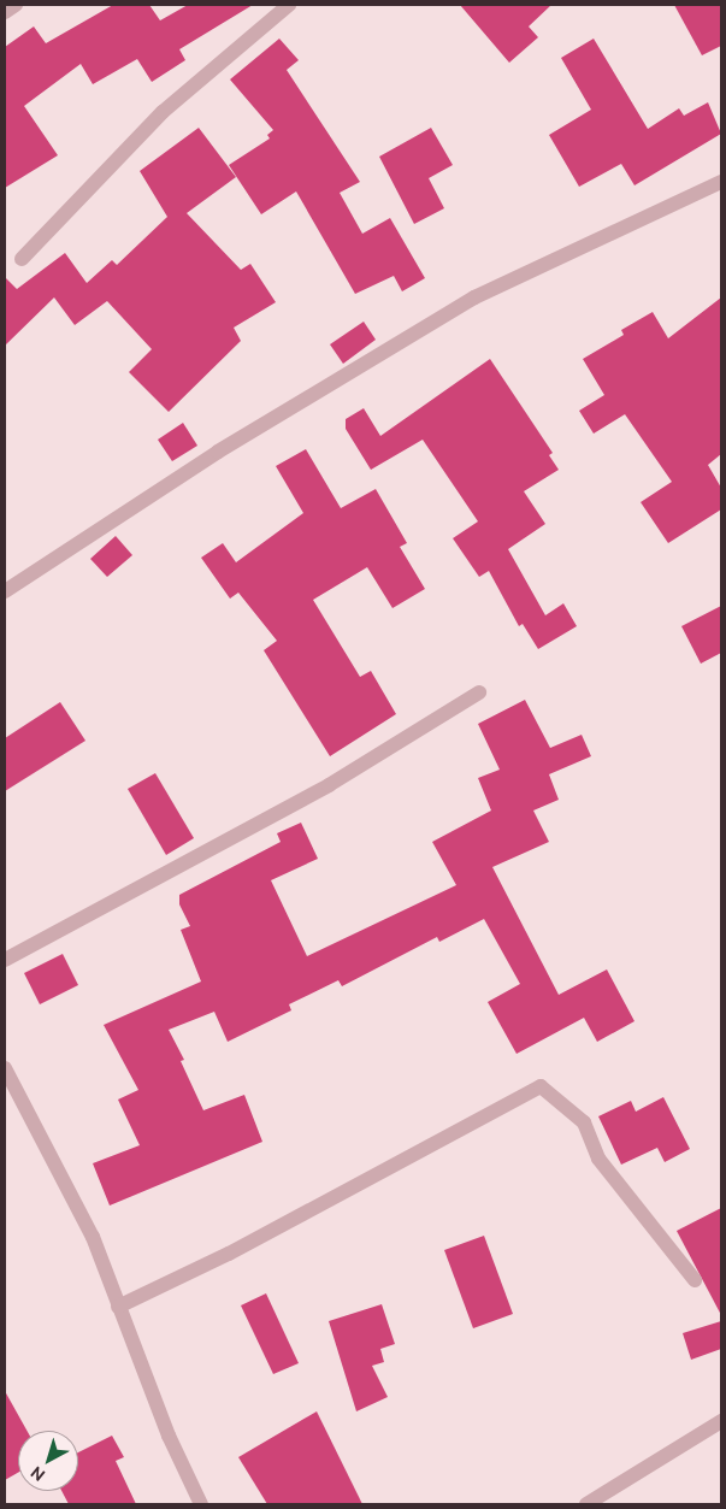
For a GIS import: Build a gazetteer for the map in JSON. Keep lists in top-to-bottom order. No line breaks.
{"north":"bottom left"}
